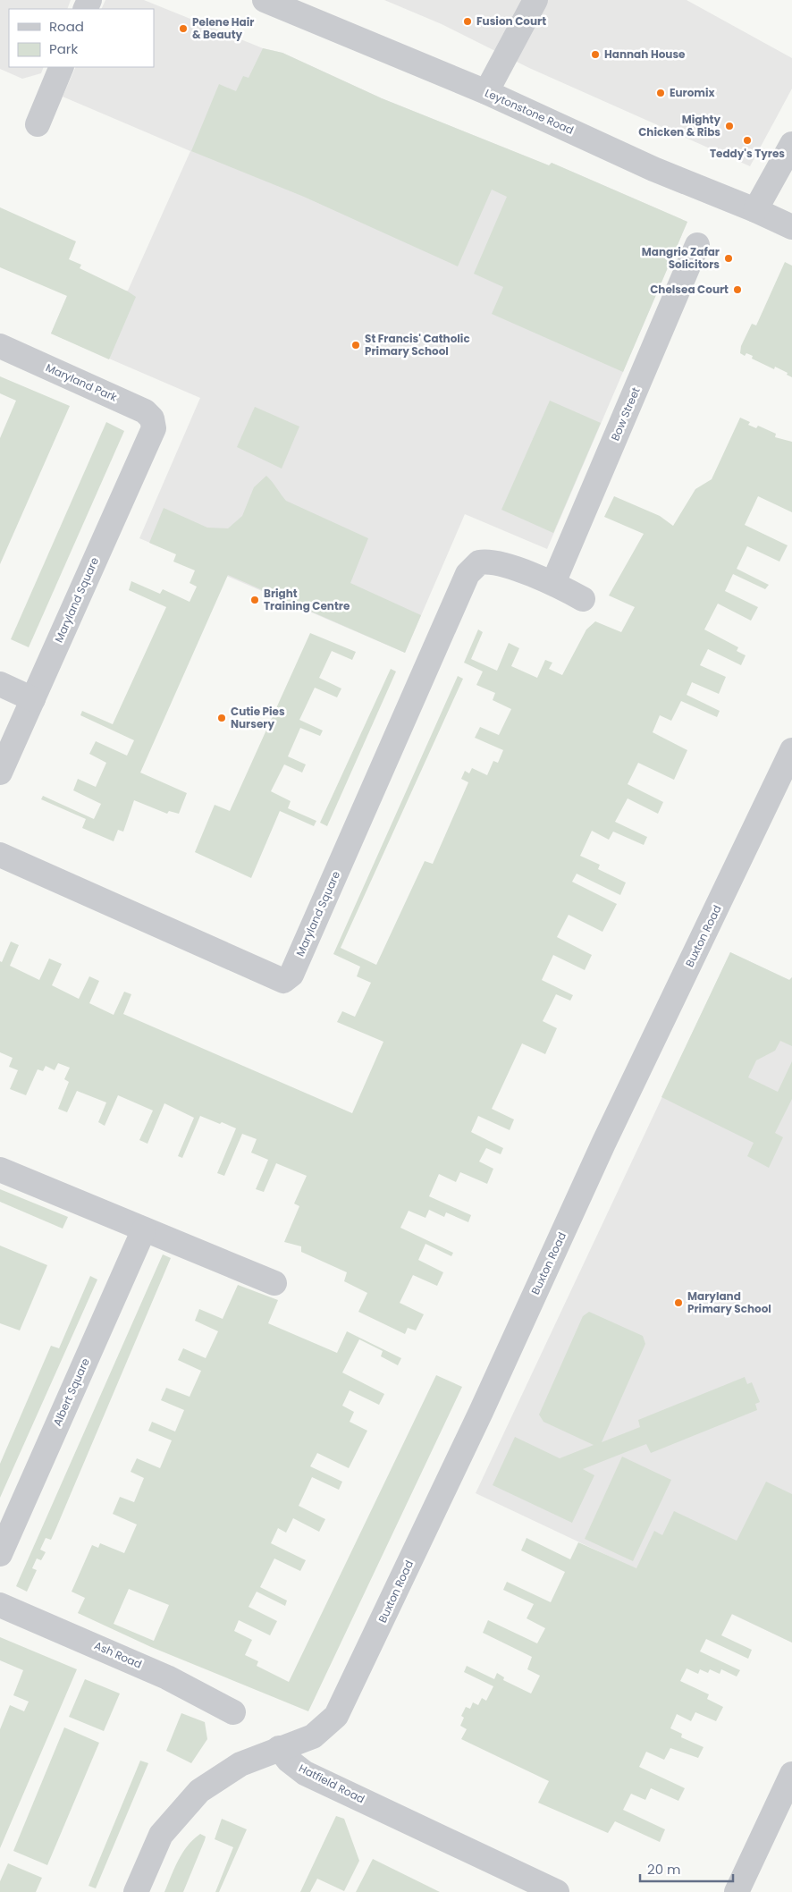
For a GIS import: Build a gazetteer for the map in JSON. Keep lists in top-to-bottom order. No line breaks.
{"streets":{"street":["Leytonstone Road","Maryland Park","Bow Street","Maryland Square","Buxton Road","Albert Square","Ash Road","Hatfield Road"]},"crossings":[["Maryland Park","Maryland Square"],["Bow Street","Maryland Square"],["Buxton Road","Hatfield Road"]],"places":["Fusion Court","Pelene Hair & Beauty","Hannah House","Euromix","Mighty Chicken & Ribs","Teddy's Tyres","Mangrio Zafar Solicitors","Chelsea Court","St Francis' Catholic Primary School","Bright Training Centre","Cutie Pies Nursery","Maryland Primary School"],"legend":["Road","Park"],"scale_bar":"20 m"}
